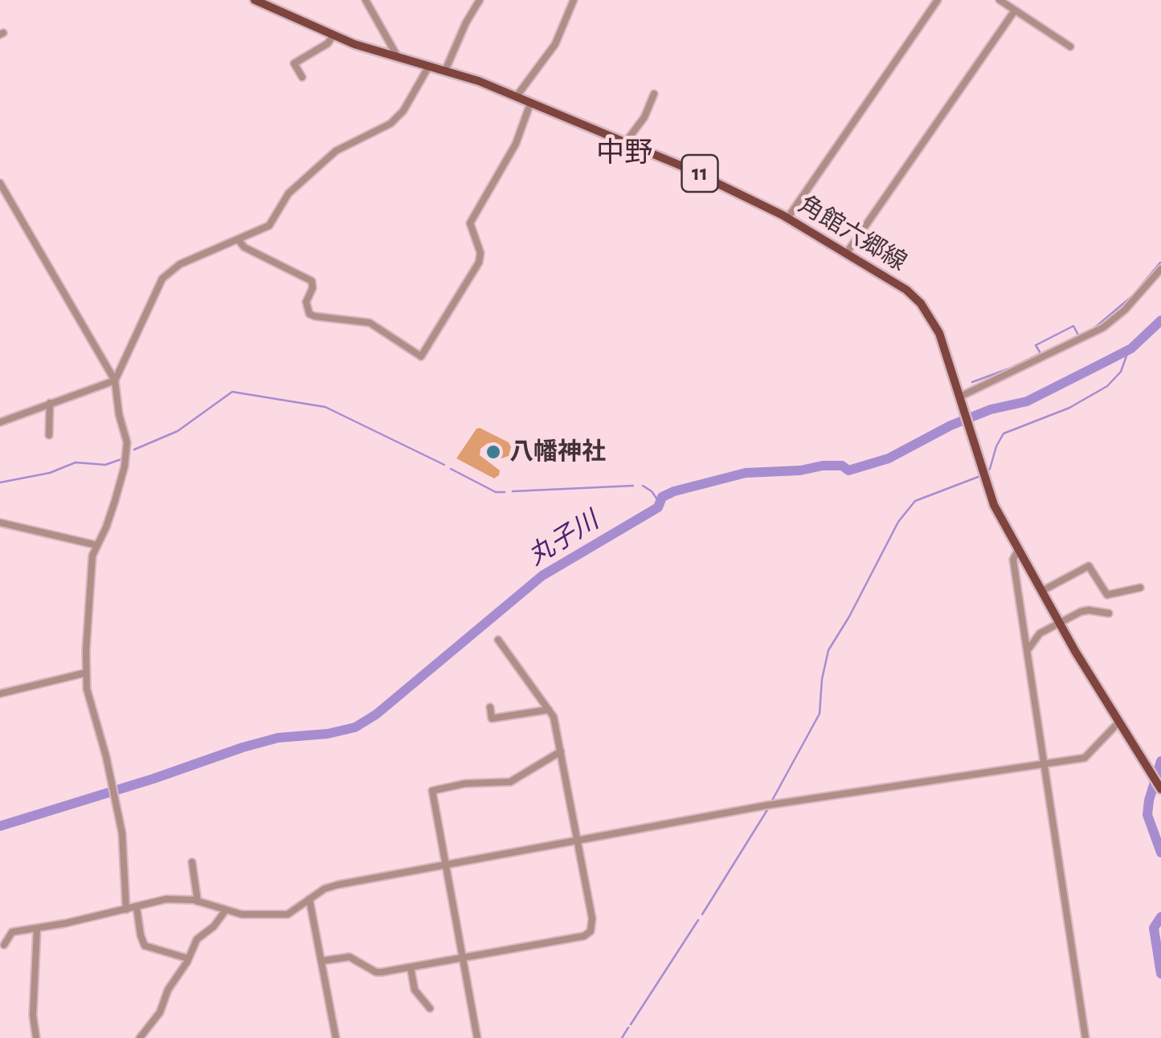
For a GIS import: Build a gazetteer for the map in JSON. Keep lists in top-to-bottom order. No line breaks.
{"streets":{"main road":["11","角館六郷線"]},"districts":["中野"],"water":["丸子川"],"places":["八幡神社"]}
